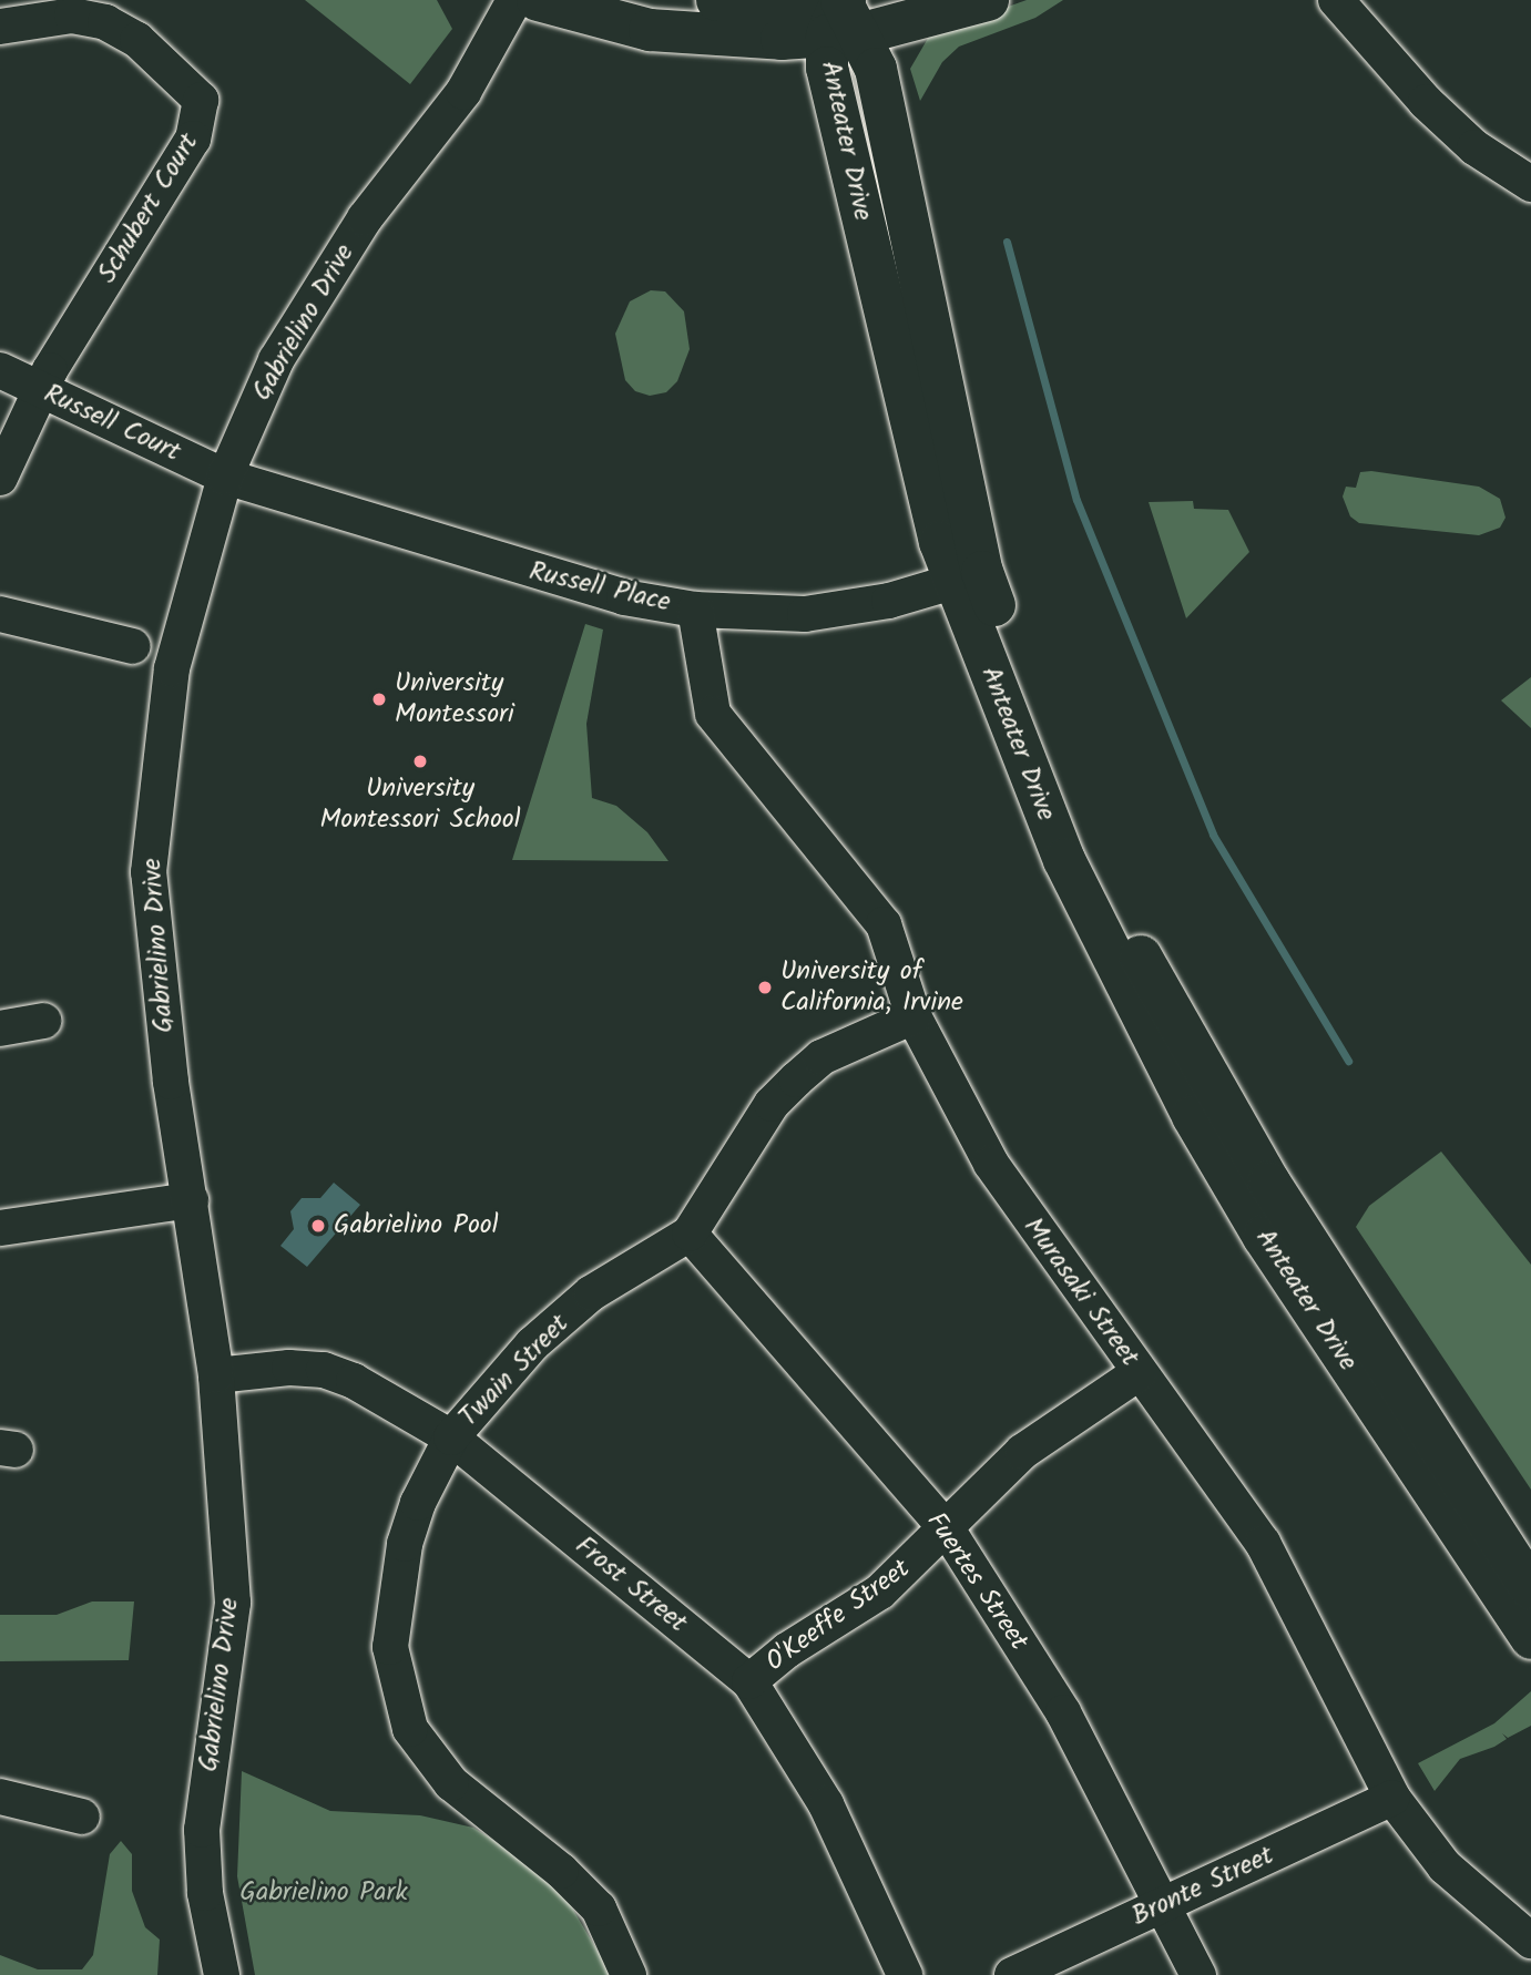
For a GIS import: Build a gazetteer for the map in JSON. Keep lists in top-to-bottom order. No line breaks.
{"streets":{"main road":["Anteater Drive"],"street":["Schubert Court","Gabrielino Drive","Russell Court","Russell Place","Murasaki Street","Twain Street","Fuertes Street","Frost Street","O'Keeffe Street","Bronte Street"]},"crossings":[["Anteater Drive","Russell Place"],["Schubert Court","Russell Court"],["Gabrielino Drive","Russell Court"],["Gabrielino Drive","Russell Place"],["Gabrielino Drive","Frost Street"],["Russell Court","Russell Place"],["Russell Place","Murasaki Street"],["Murasaki Street","Twain Street"],["Murasaki Street","O'Keeffe Street"],["Murasaki Street","Bronte Street"],["Twain Street","Fuertes Street"],["Twain Street","Frost Street"],["Fuertes Street","O'Keeffe Street"],["Fuertes Street","Bronte Street"],["Frost Street","O'Keeffe Street"]],"parks":["Gabrielino Park"],"places":["University Montessori","University Montessori School","University of California, Irvine","Gabrielino Pool"]}
